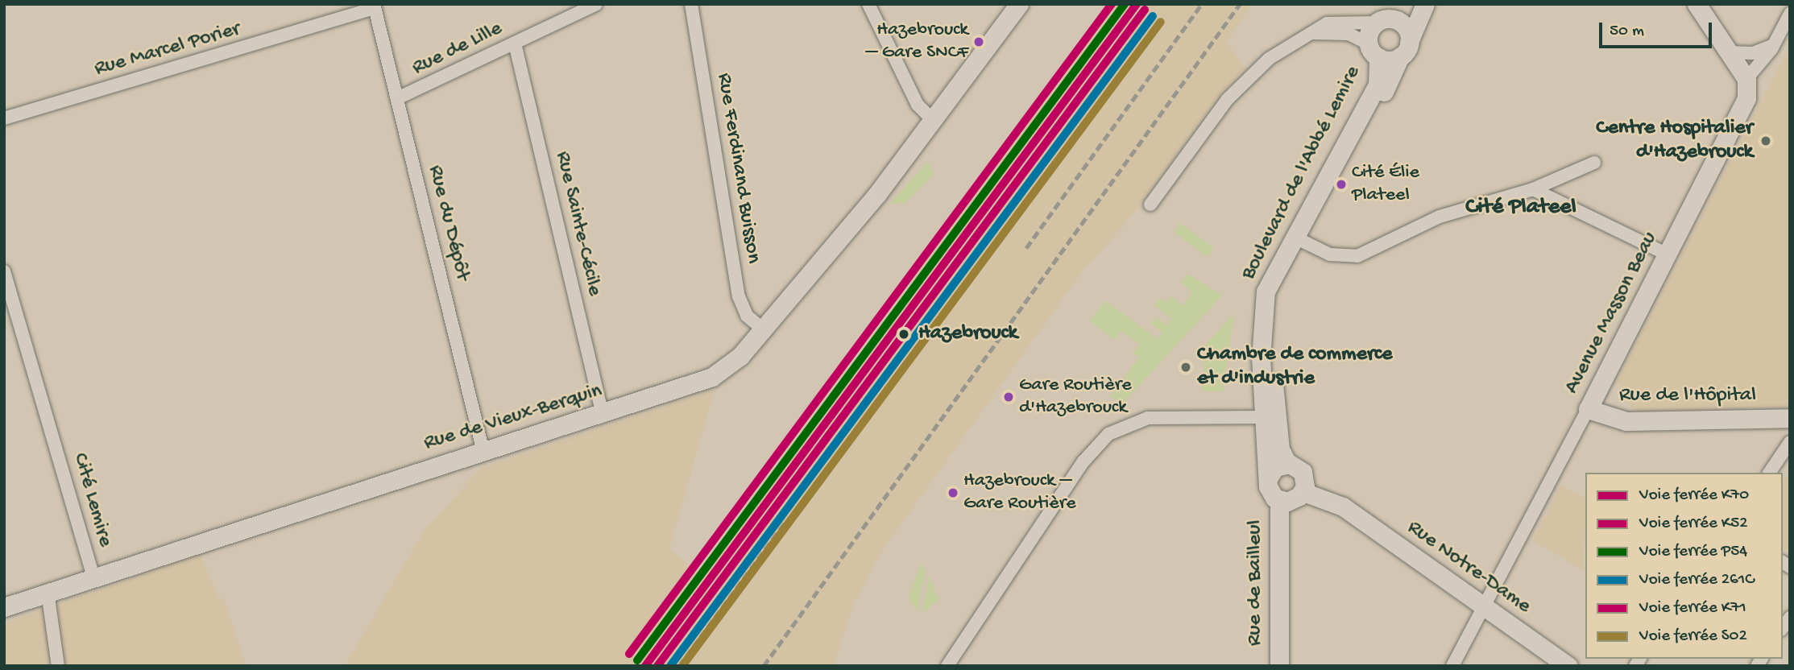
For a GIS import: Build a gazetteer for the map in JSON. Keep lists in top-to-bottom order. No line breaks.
{"streets":{"street":["Rue de Lille","Rue Marcel Porier","Rue Ferdinand Buisson","Boulevard de l'Abbé Lemire","Rue du Dépôt","Rue Sainte-Cécile","Avenue Masson Beau","Rue de l'Hôpital","Rue de Vieux-Berquin","Cité Lemire","Rue Notre-Dame","Rue de Bailleul"]},"crossings":[["Rue de Lille","Rue du Dépôt"],["Rue de Lille","Rue Sainte-Cécile"],["Rue Marcel Porier","Rue du Dépôt"],["Rue Ferdinand Buisson","Rue de Vieux-Berquin"],["Boulevard de l'Abbé Lemire","Rue Notre-Dame"],["Boulevard de l'Abbé Lemire","Rue de Bailleul"],["Rue du Dépôt","Rue de Vieux-Berquin"],["Rue Sainte-Cécile","Rue de Vieux-Berquin"],["Avenue Masson Beau","Rue de l'Hôpital"],["Avenue Masson Beau","Rue Notre-Dame"],["Rue de Vieux-Berquin","Cité Lemire"],["Rue Notre-Dame","Rue de Bailleul"]],"districts":["Cité Plateel"],"places":["Hazebrouck – Gare SNCF","Centre Hospitalier d'Hazebrouck","Cité Élie Plateel","Hazebrouck","Chambre de commerce et d'industrie","Gare Routière d'Hazebrouck","Hazebrouck – Gare Routière"],"lines":["rail line K70","rail line P54","rail line K71","rail line K52","rail line 261C","rail line S02"],"legend":["Voie ferrée K70","Voie ferrée K52","Voie ferrée P54","Voie ferrée 261C","Voie ferrée K71","Voie ferrée S02"],"scale_bar":"50 m"}
